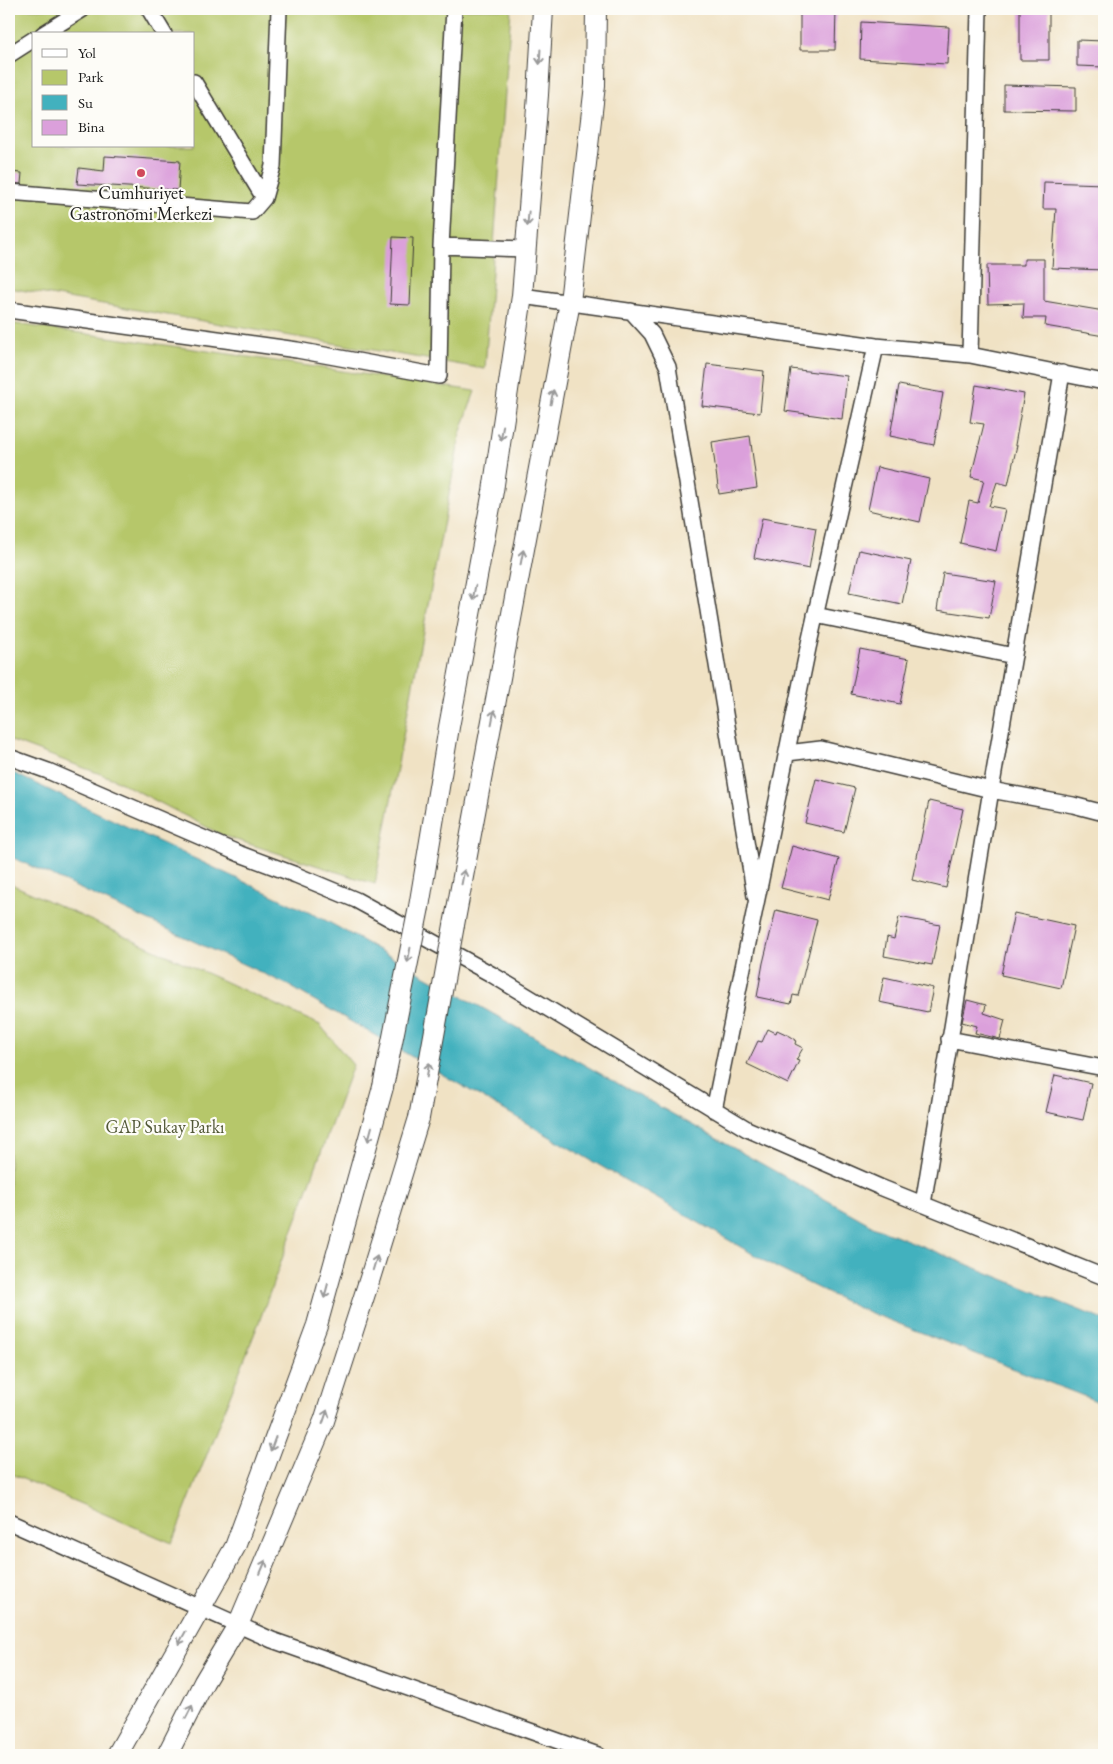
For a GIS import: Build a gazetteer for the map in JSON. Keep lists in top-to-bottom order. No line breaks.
{"parks":["GAP Sukay Parkı"],"places":["Cumhuriyet Gastronomi Merkezi"],"legend":["Yol","Park","Su","Bina"]}
